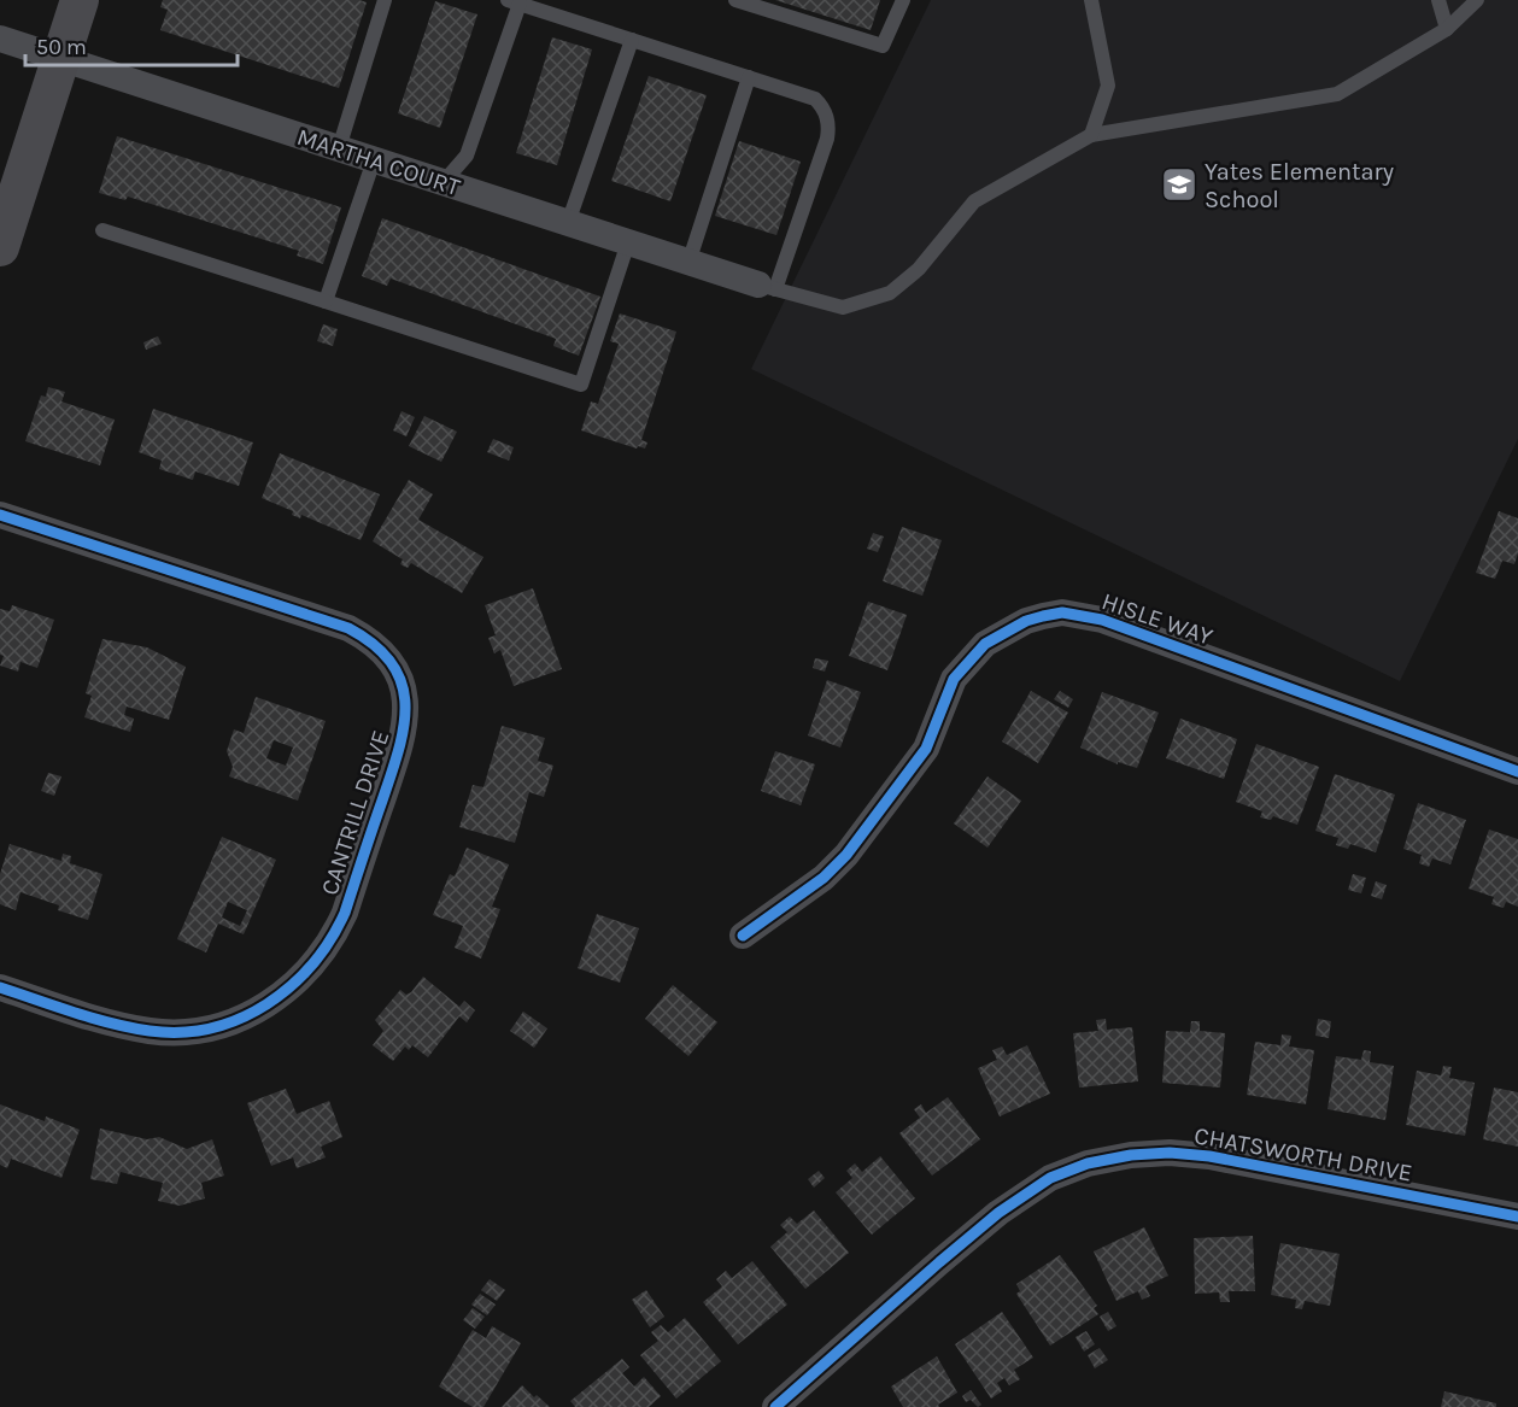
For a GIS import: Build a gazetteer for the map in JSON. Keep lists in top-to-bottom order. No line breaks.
{"streets":{"street":["MARTHA COURT","HISLE WAY","CANTRILL DRIVE","CHATSWORTH DRIVE"]},"places":{"school or university":["Yates Elementary School"]},"scale_bar":"50 m"}
